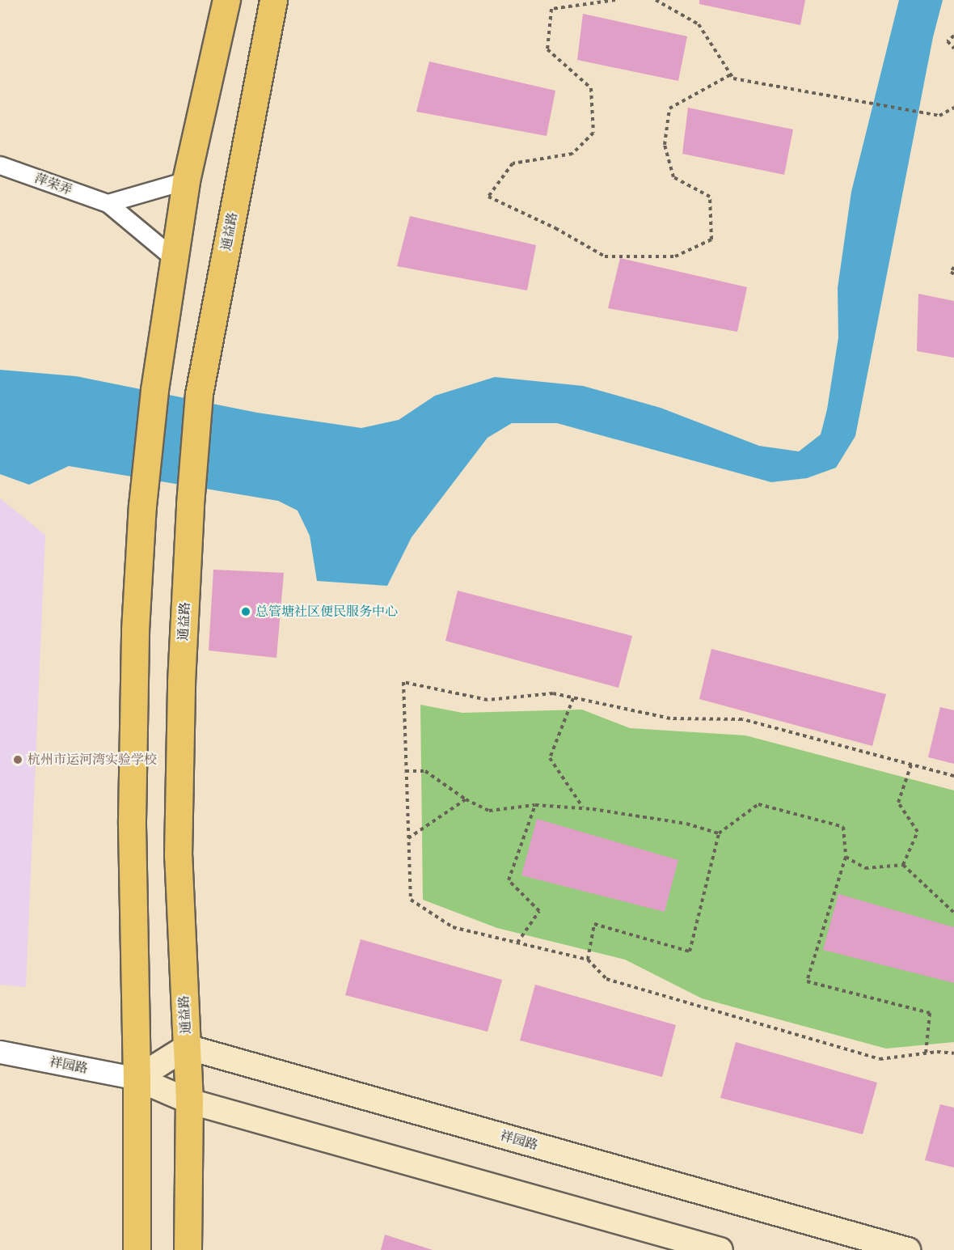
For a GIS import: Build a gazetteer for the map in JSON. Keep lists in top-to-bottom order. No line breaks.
{"streets":{"main road":["通益路","祥园路"],"street":["萍荣弄"]},"crossings":[["通益路","祥园路"]],"places":["总管塘社区便民服务中心","杭州市运河湾实验学校"]}
